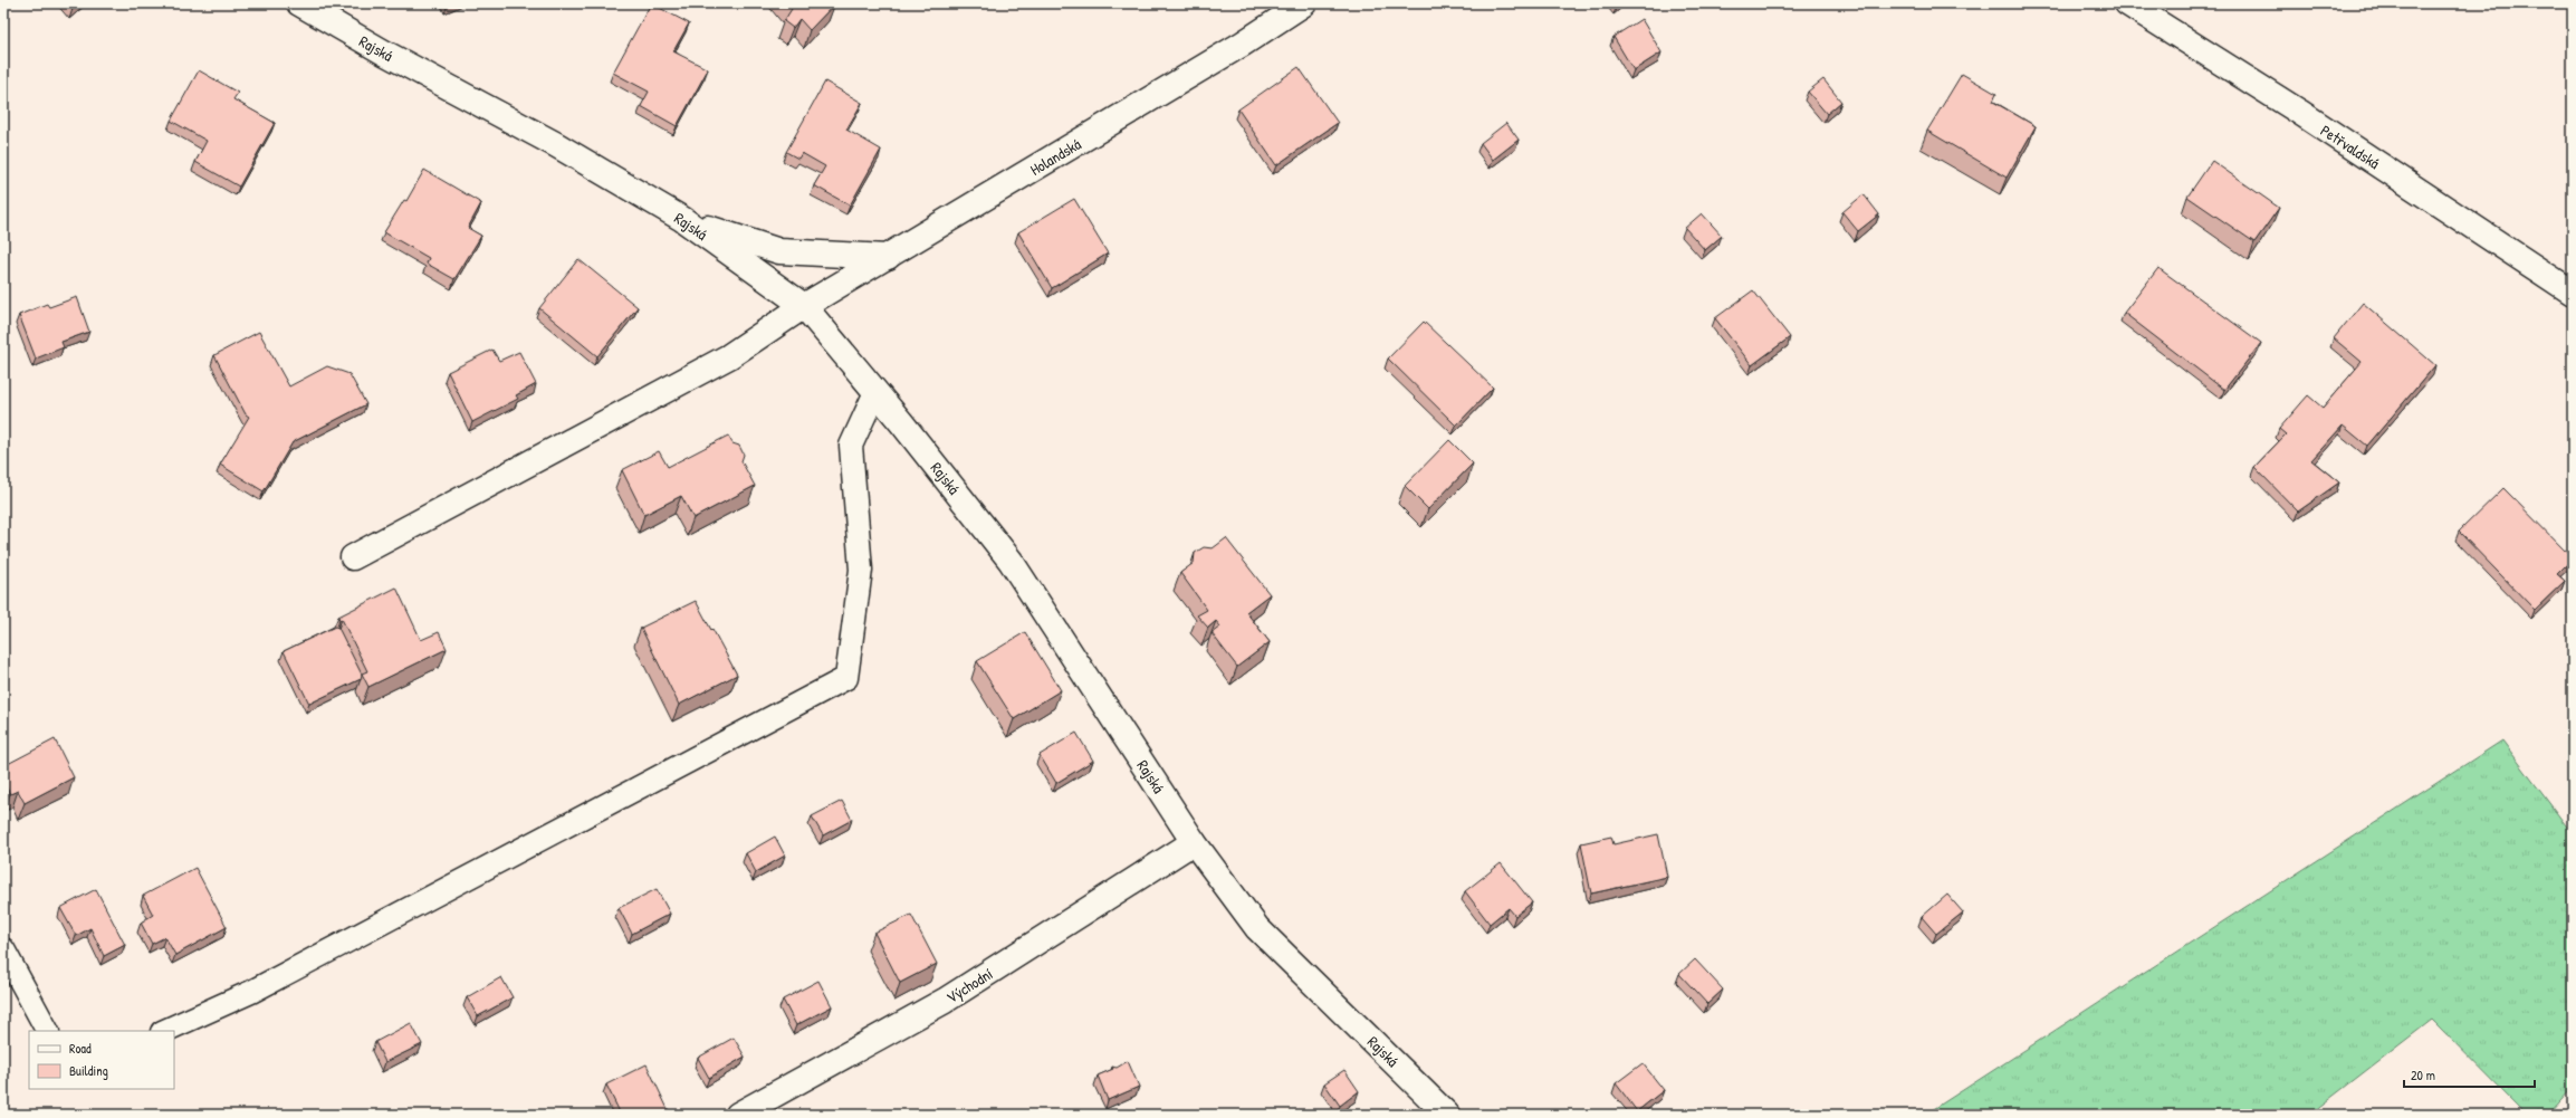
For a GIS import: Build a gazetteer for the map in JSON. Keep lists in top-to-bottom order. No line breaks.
{"streets":{"street":["Rajská","Petřvaldská","Holandská","Východní"]},"crossings":[["Rajská","Holandská"],["Rajská","Východní"]],"legend":["Road","Building"],"scale_bar":"20 m"}
